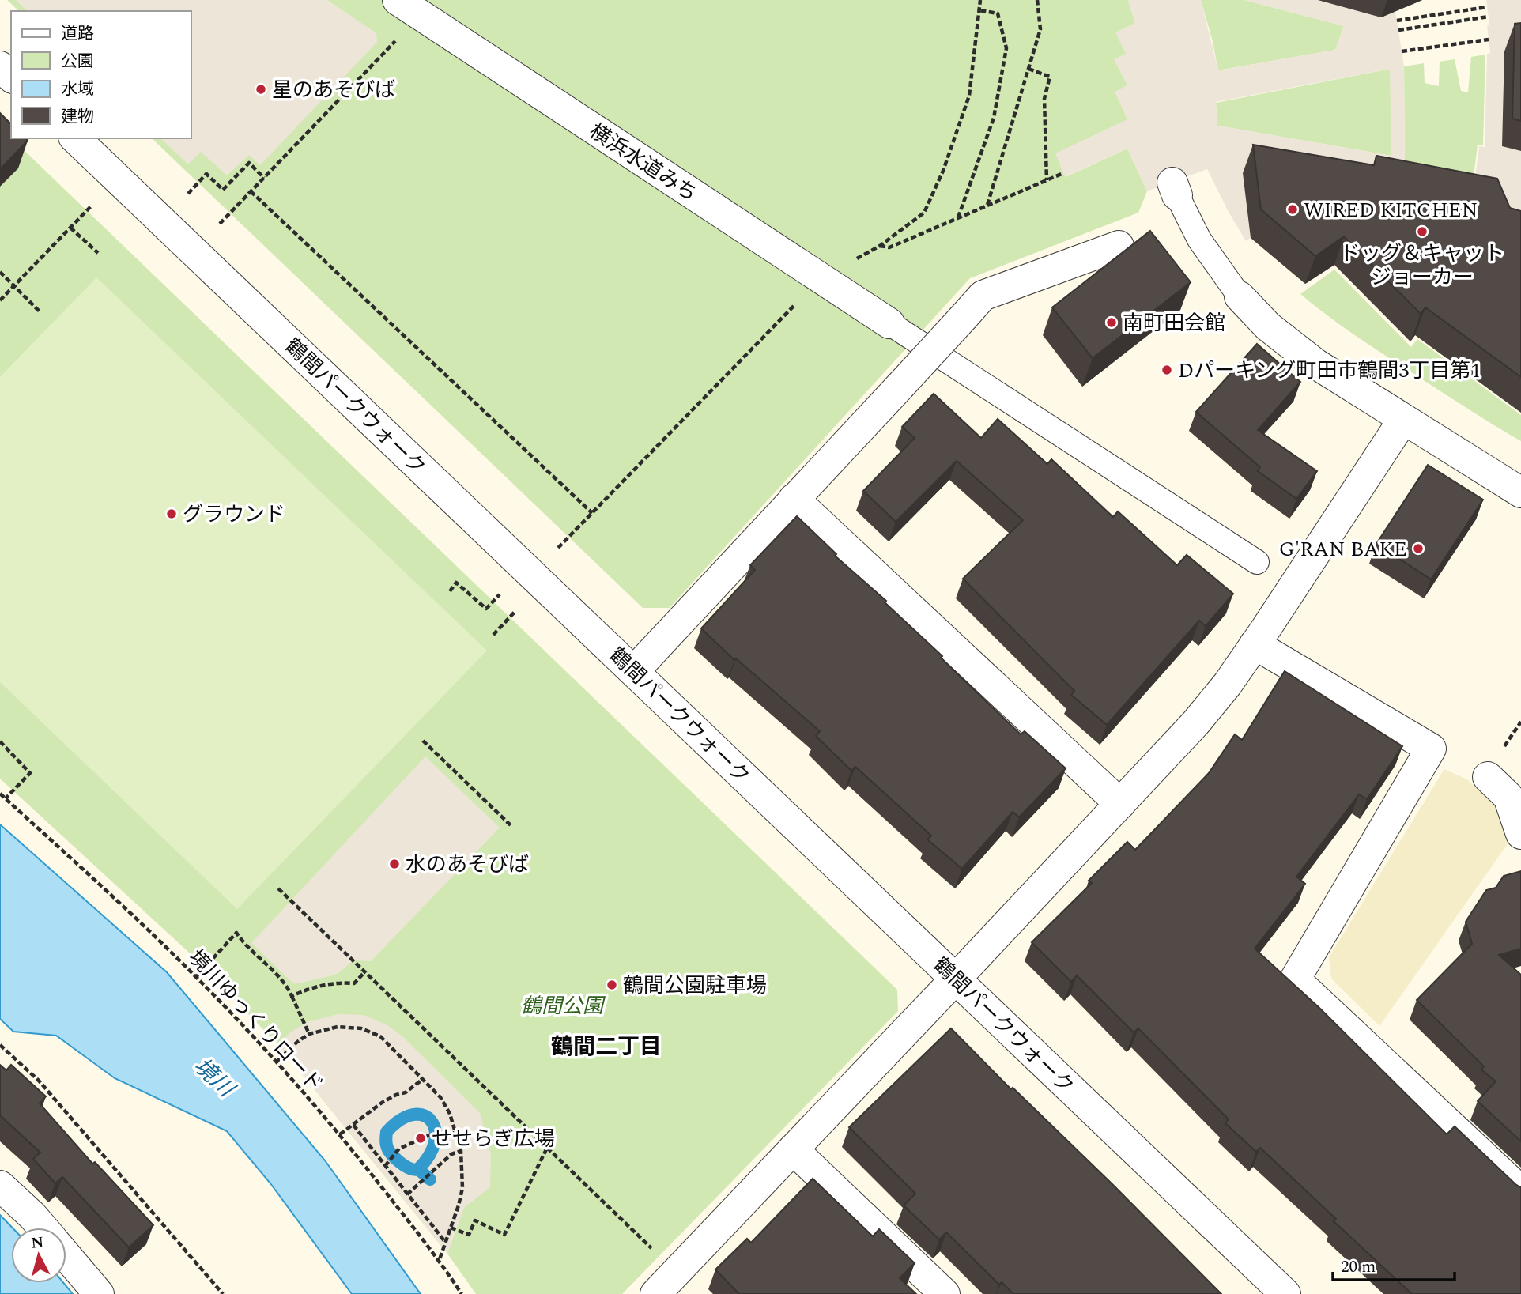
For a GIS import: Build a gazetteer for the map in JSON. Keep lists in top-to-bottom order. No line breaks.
{"streets":{"street":["横浜水道みち","鶴間パークウォーク"],"path":["境川ゆっくりロード"]},"districts":["鶴間二丁目"],"water":["境川"],"parks":["鶴間公園"],"places":["星のあそびば","WIRED KITCHEN","ドッグ＆キャット ジョーカー","南町田会館","Dパーキング町田市鶴間3丁目第1","グラウンド","G'RAN BAKE","水のあそびば","鶴間公園駐車場","せせらぎ広場"],"legend":["道路","公園","水域","建物"],"scale_bar":"20 m","north":"top"}
